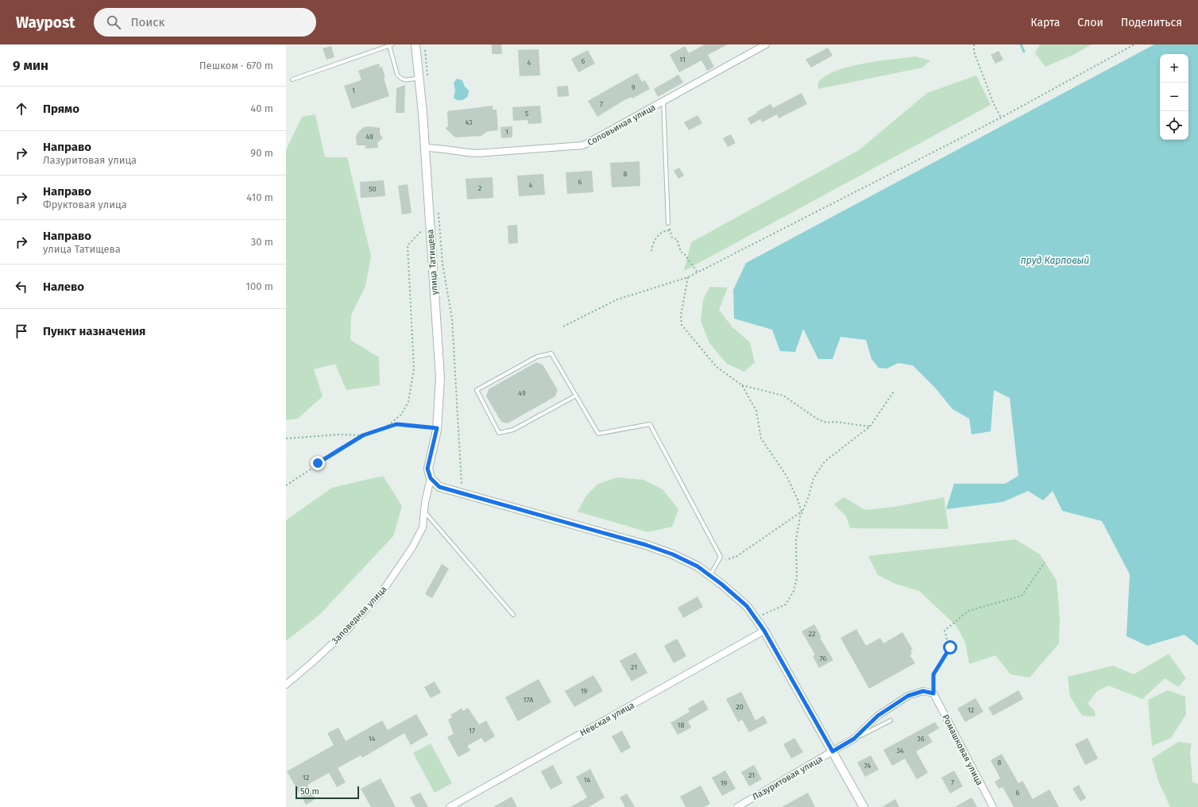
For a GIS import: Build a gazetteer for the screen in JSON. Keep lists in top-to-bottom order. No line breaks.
{"streets":{"street":["Соловьиная улица","улица Татищева","Заповедная улица","Невская улица","Ромашковая улица","Лазуритовая улица"]},"crossings":[["Соловьиная улица","улица Татищева"],["улица Татищева","Заповедная улица"],["Ромашковая улица","Лазуритовая улица"]],"water":["пруд Карповый"],"house_numbers":["11","6","4","9","1","7","5","43","1","48","8","6","4","2","50","49","22","76","21","19","17А","20","12","18","17","14","36","34","8","74","21","12","14","7","19","6"],"scale_bar":"50 m","page":{"header":"Waypost","search":"Поиск","nav":["Карта","Слои","Поделиться"],"heading":["9 мин","Пешком · 670 m"],"map_buttons":["+","−"],"list":[["Прямо","40 m"],["Направо","Лазуритовая улица","90 m"],["Направо","Фруктовая улица","410 m"],["Направо","улица Татищева","30 m"],["Налево","100 m"],"Пункт назначения"],"scale":"50 m"}}
